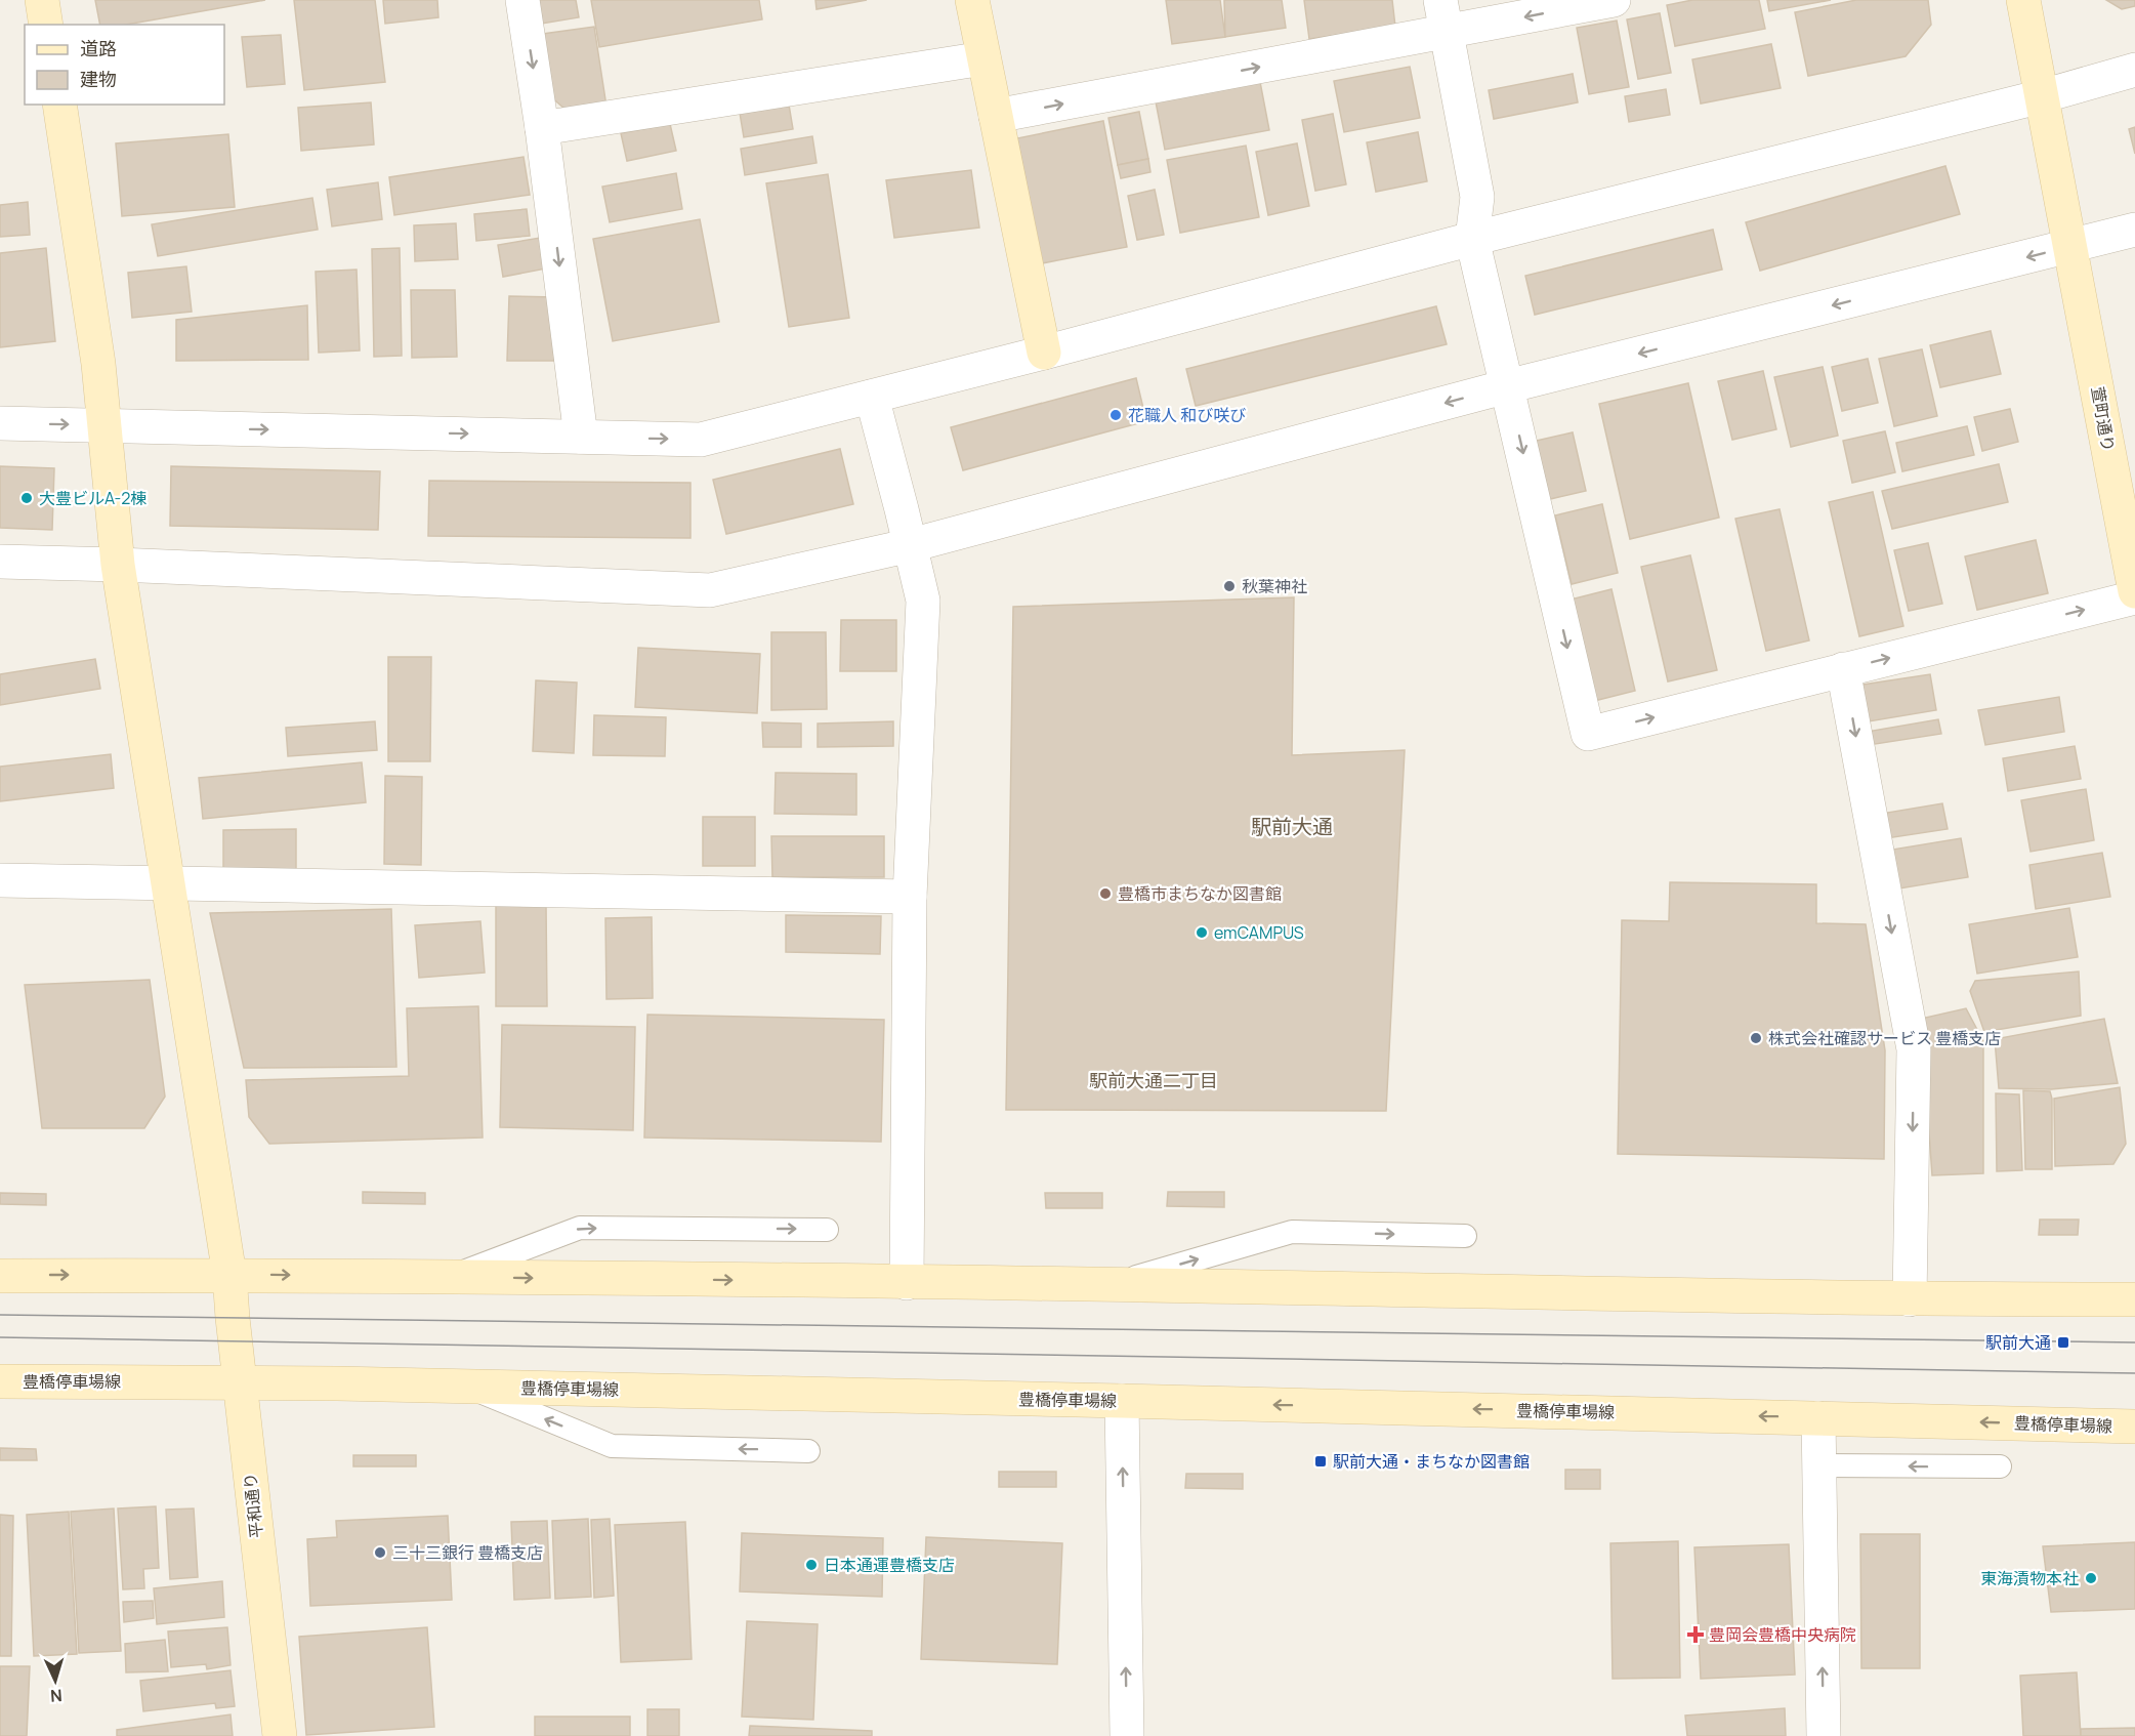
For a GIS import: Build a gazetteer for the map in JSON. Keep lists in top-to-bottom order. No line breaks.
{"streets":{"main road":["萱町通り","豊橋停車場線","平和通り"]},"crossings":[["豊橋停車場線","平和通り"]],"districts":["駅前大通","駅前大通二丁目"],"places":{"other":["花職人 和び咲び","大豊ビルA-2棟","秋葉神社","豊橋市まちなか図書館","emCAMPUS","株式会社確認サービス 豊橋支店","三十三銀行 豊橋支店","日本通運豊橋支店","東海漬物本社"],"transit":["駅前大通","駅前大通・まちなか図書館"],"health":["豊岡会豊橋中央病院"]},"legend":["道路","建物"],"north":"bottom"}
